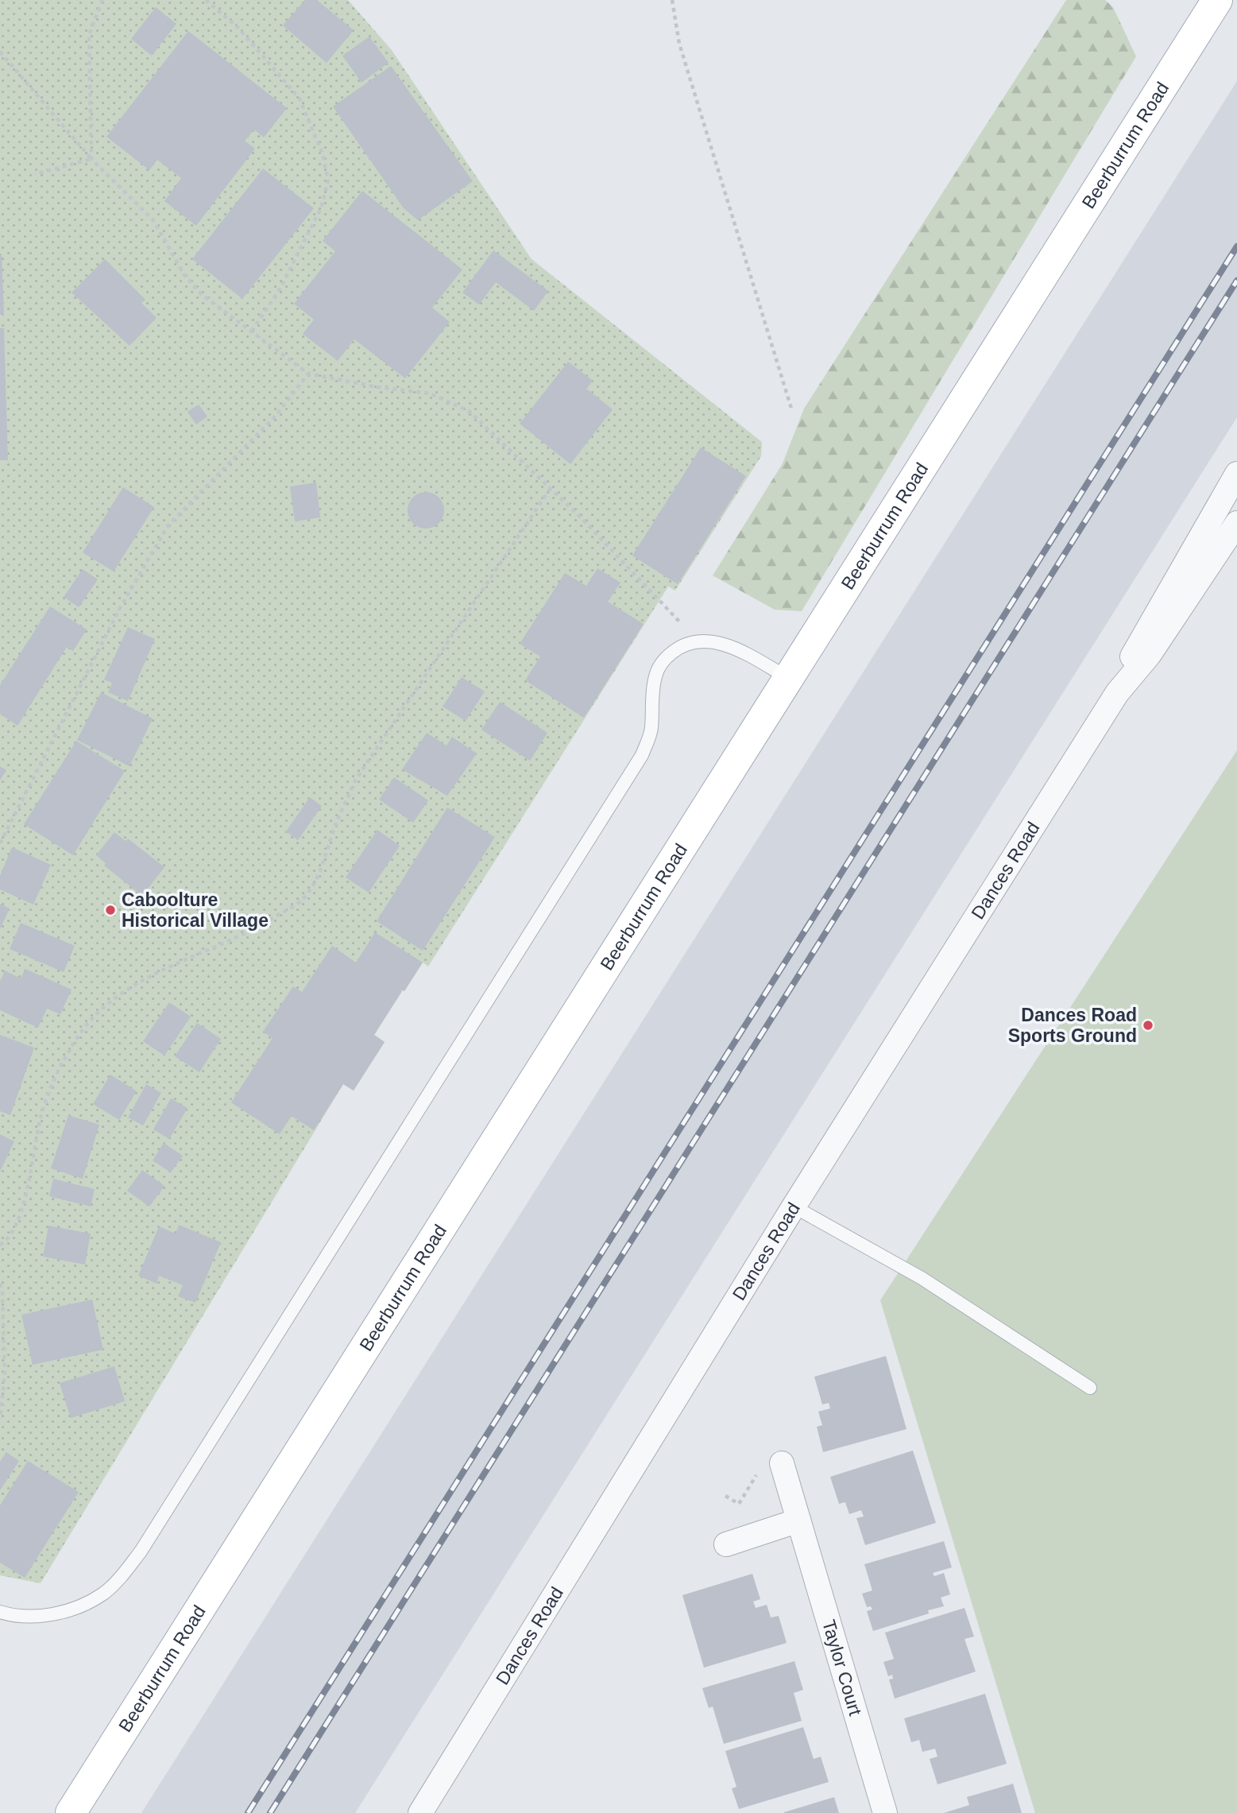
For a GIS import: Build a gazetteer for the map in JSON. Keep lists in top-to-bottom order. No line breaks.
{"streets":{"main road":["Beerburrum Road"],"street":["Dances Road","Taylor Court"]},"places":["Caboolture Historical Village","Dances Road Sports Ground"]}
